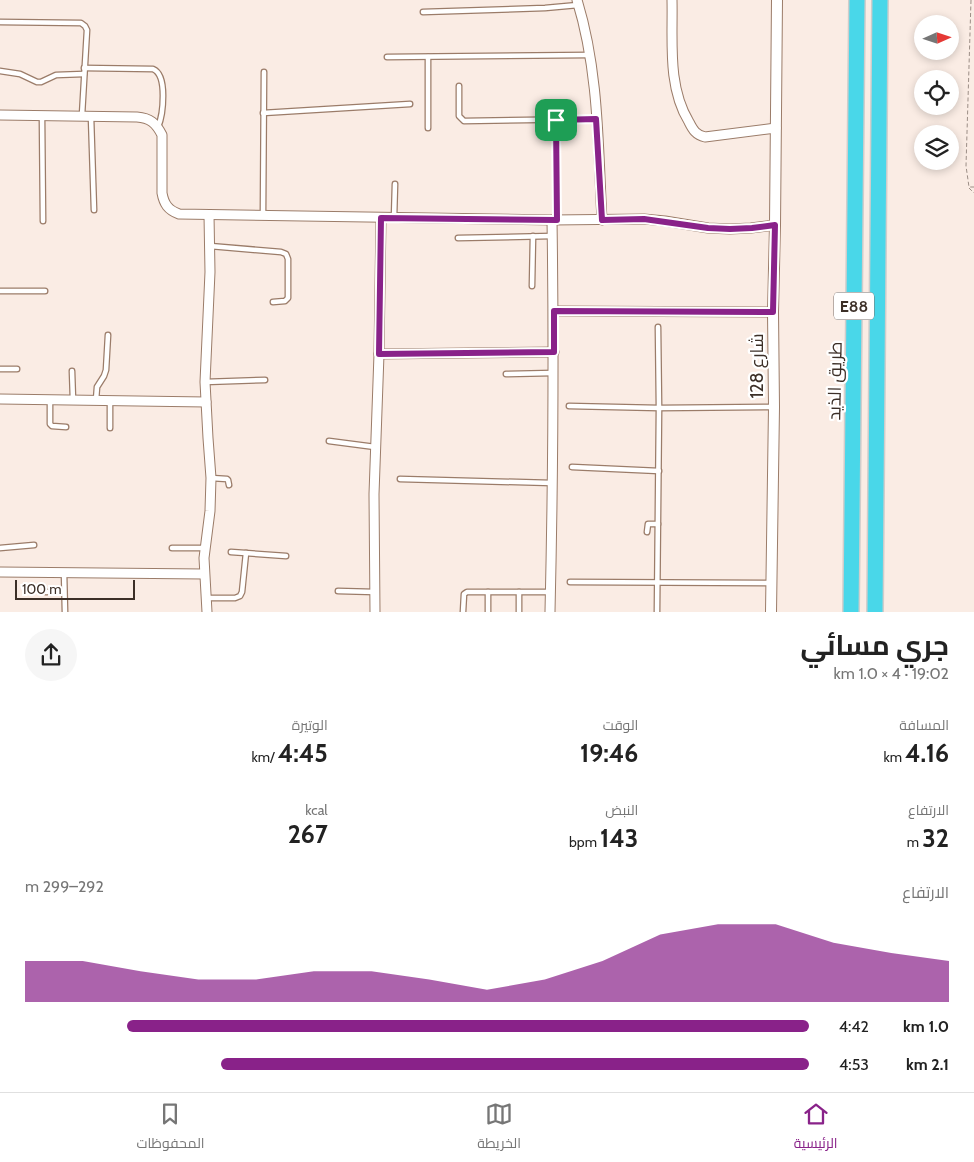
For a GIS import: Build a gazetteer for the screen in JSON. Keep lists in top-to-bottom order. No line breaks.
{"streets":{"highway":["E88","طريق الذيد"],"street":["شارع 128"]},"scale_bar":"100 m","north":"right","page":{"scale":"100 m","heading":["جري مسائي","19:02 · 4 × 1.0 km"],"stats":[["المسافة","4.16 km"],["الوقت","19:46"],["الوتيرة","4:45 /km"],["الارتفاع","32 m"],["النبض","143 bpm"],["kcal","267"]],"chart":["الارتفاع","292–299 m"],"list":[{"name":"1.0 km","note":"4:42"},{"name":"2.1 km","note":"4:53"}],"tabs":["الرئيسية","الخريطة","المحفوظات"]}}
